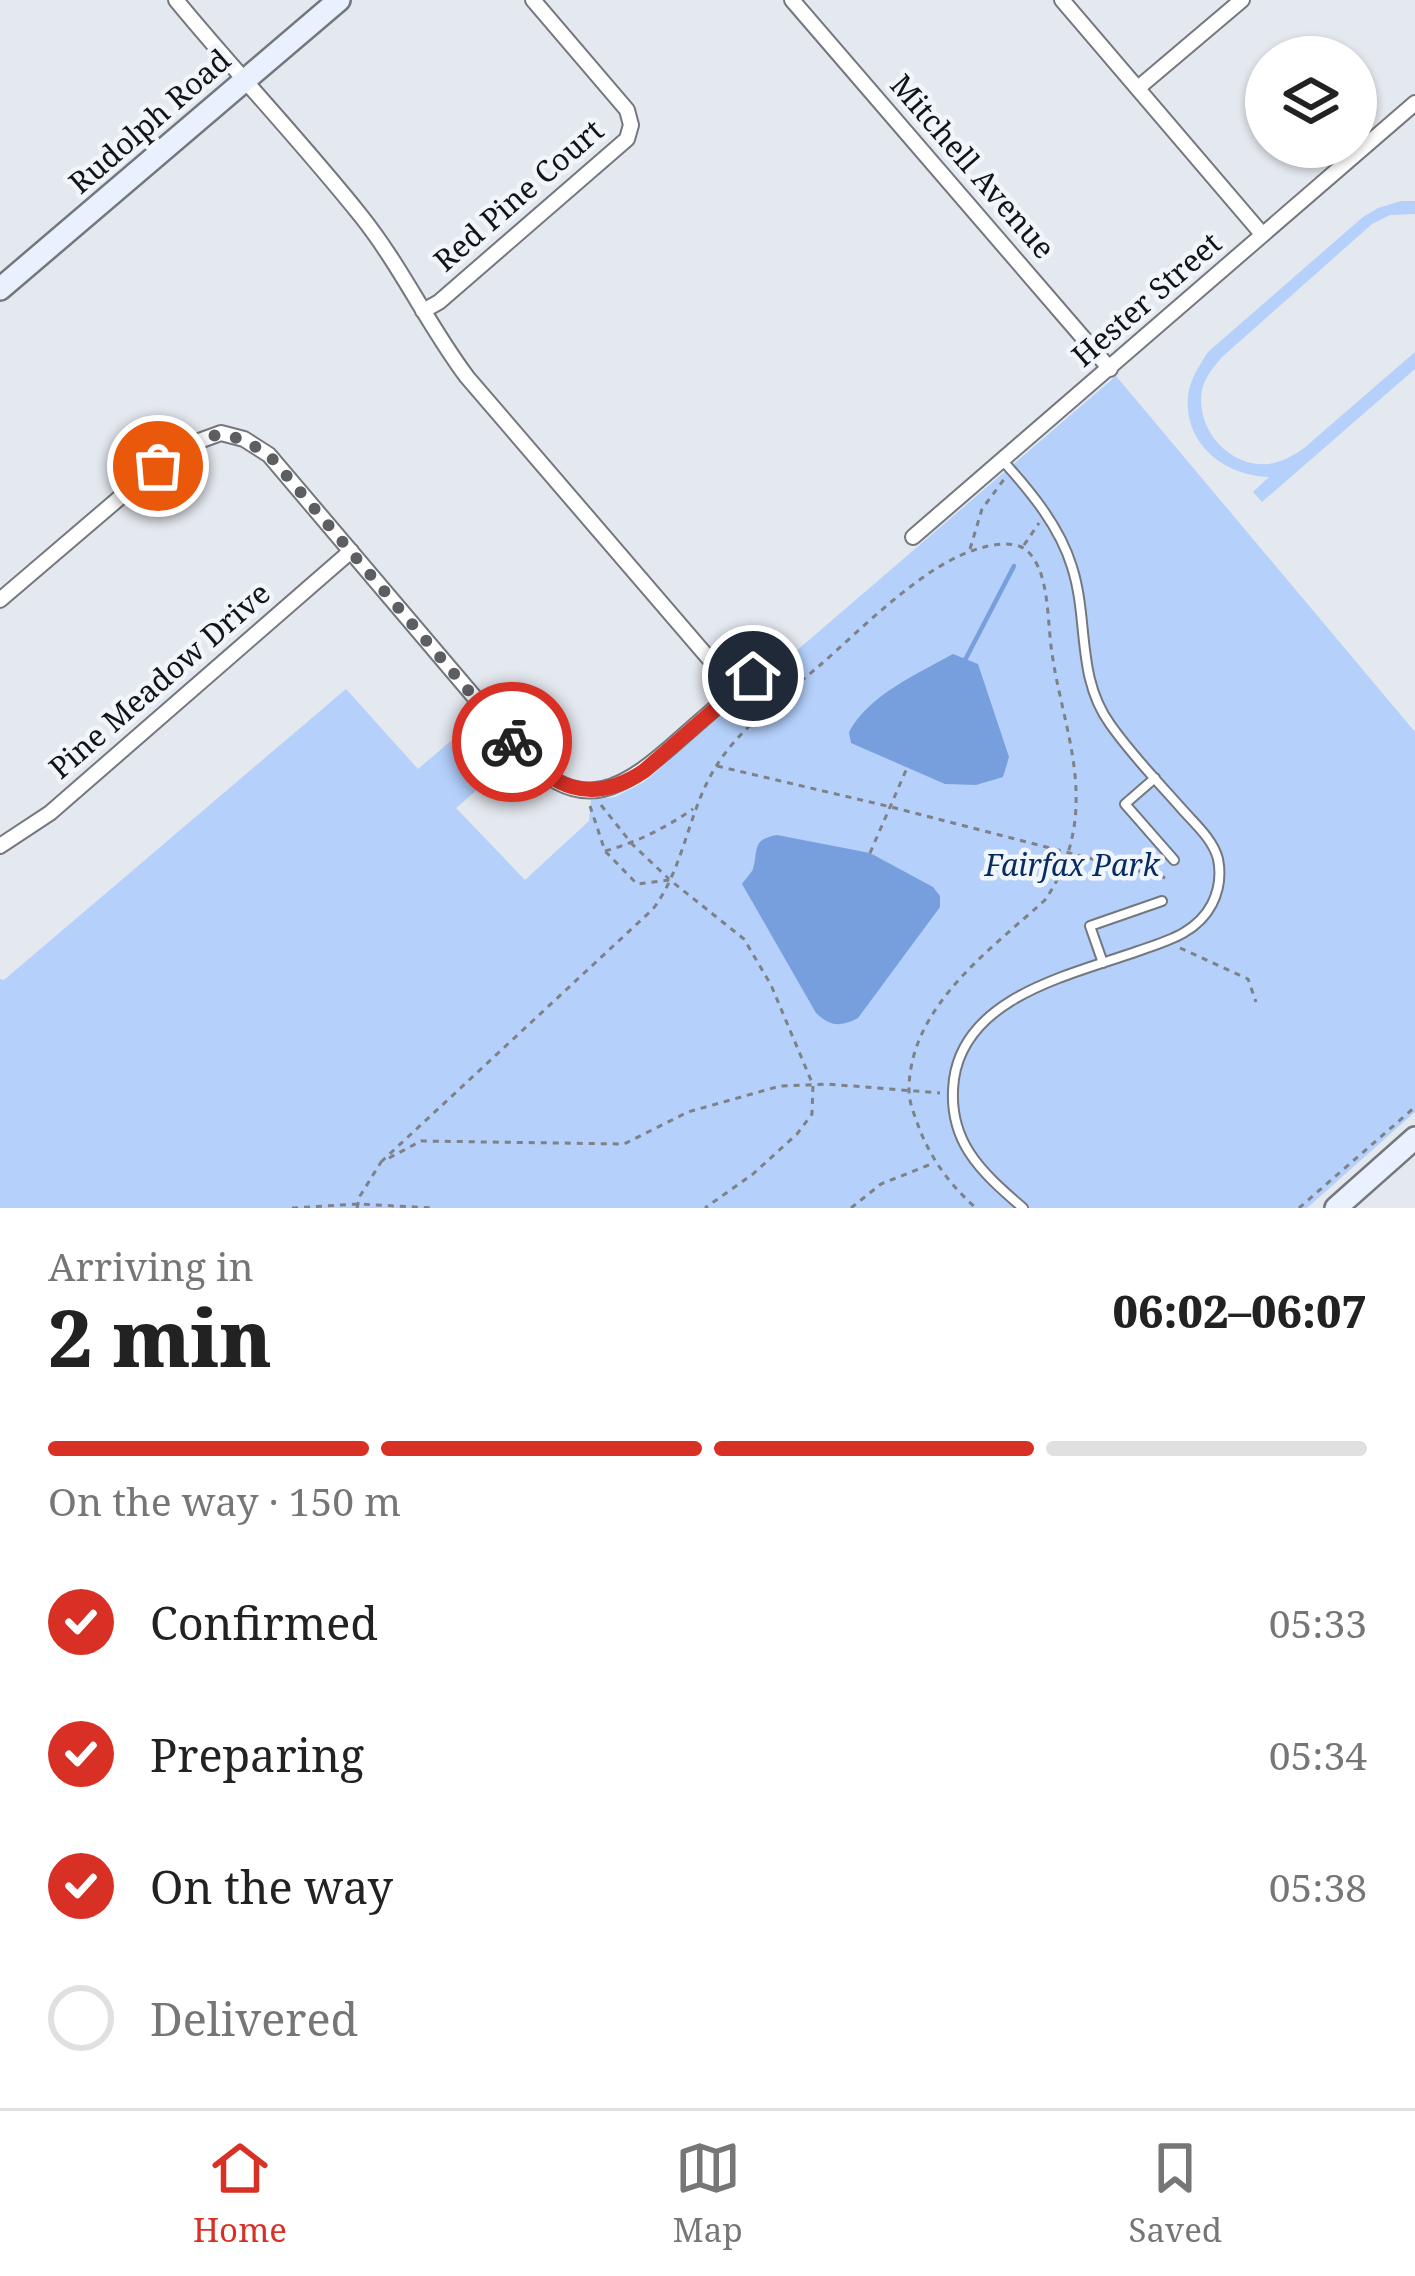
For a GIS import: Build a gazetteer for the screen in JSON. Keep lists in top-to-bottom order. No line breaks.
{"streets":{"street":["Rudolph Road","Mitchell Avenue","Red Pine Court","Hester Street","Pine Meadow Drive"]},"crossings":[["Mitchell Avenue","Hester Street"]],"parks":["Fairfax Park"],"page":{"heading":["2 min","Arriving in","06:02–06:07"],"bar":"On the way · 150 m","list":[["Confirmed","05:33"],["Preparing","05:34"],["On the way","05:38"],"Delivered"],"tabs":["Home","Map","Saved"]}}
